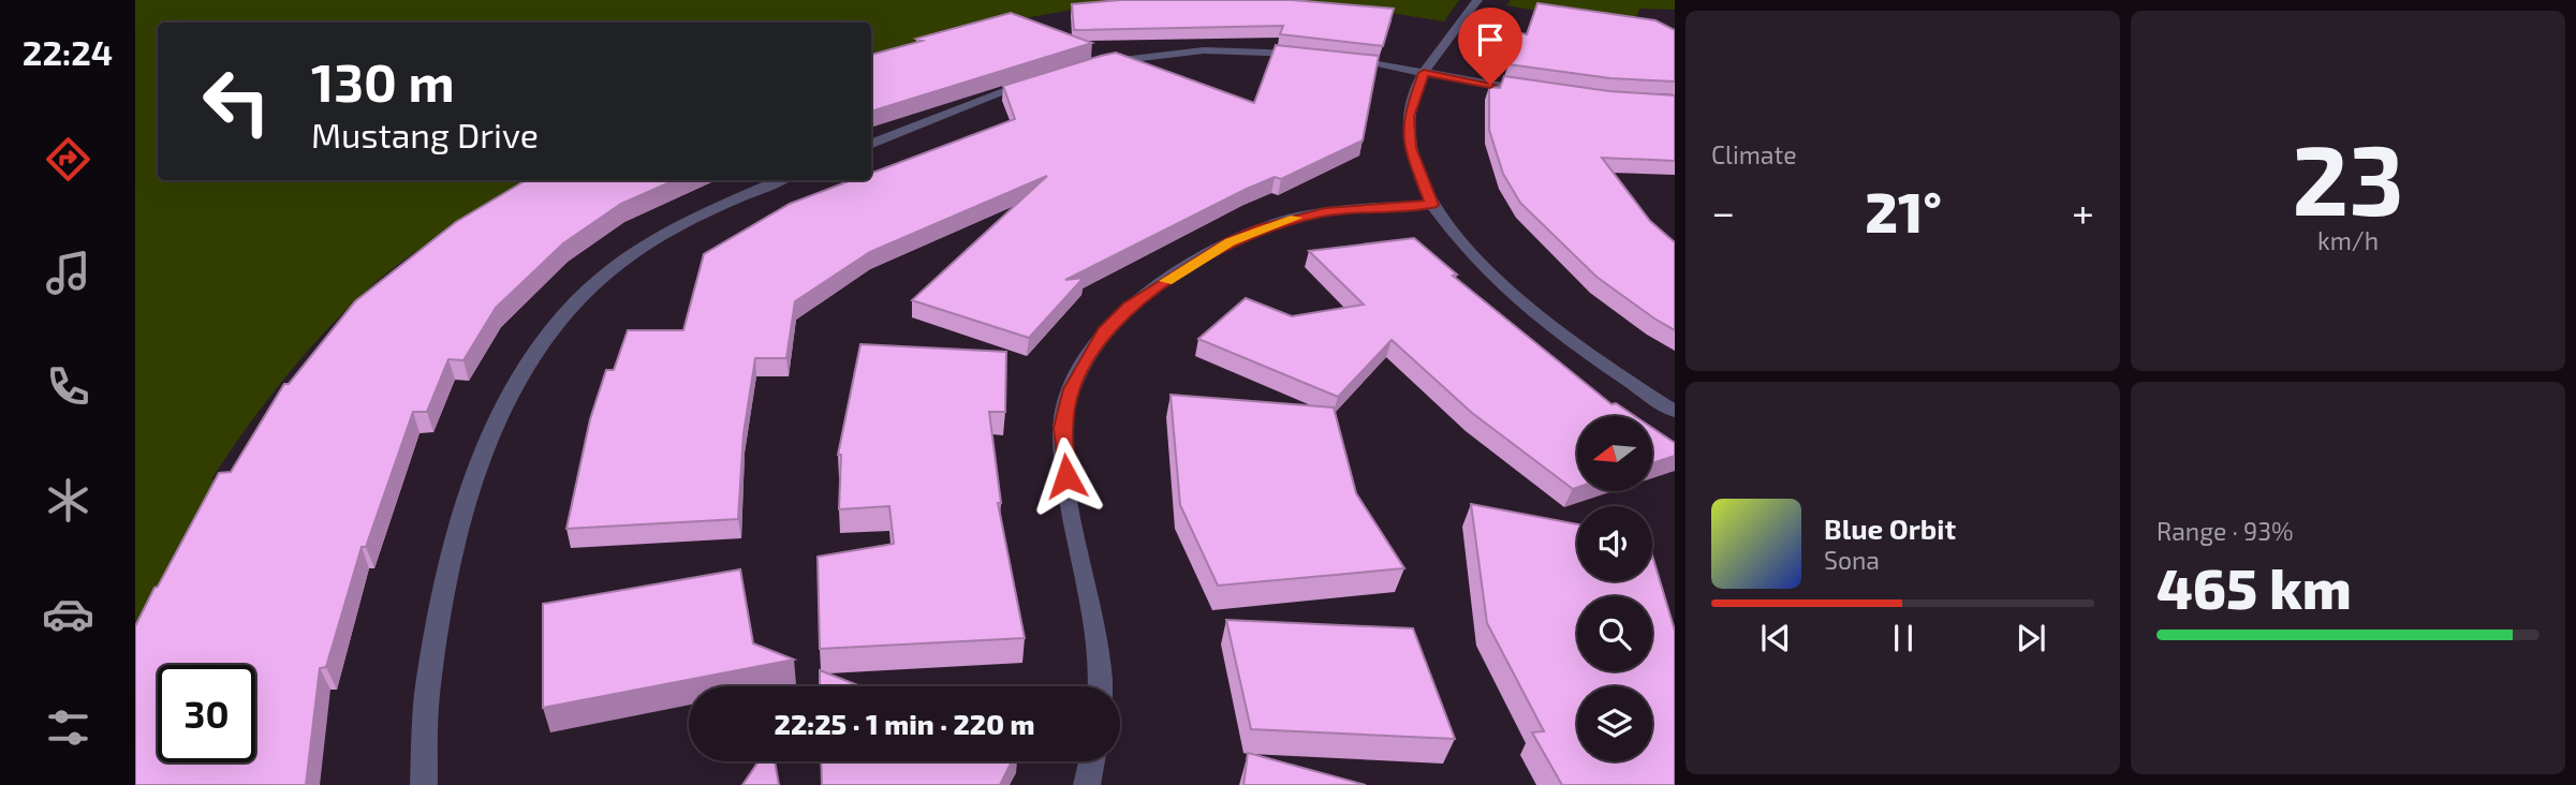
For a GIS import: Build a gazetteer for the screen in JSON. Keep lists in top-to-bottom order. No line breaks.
{"north":"left","page":{"tabs":"22:24","tile":["Climate",["23","km/h"],["Range · 93%","465 km"]],"turn":["130 m","Mustang Drive"],"heat":["−","21°","+"],"song":["Blue Orbit","Sona"],"limit":"30","trip":"22:25 · 1 min · 220 m"}}
